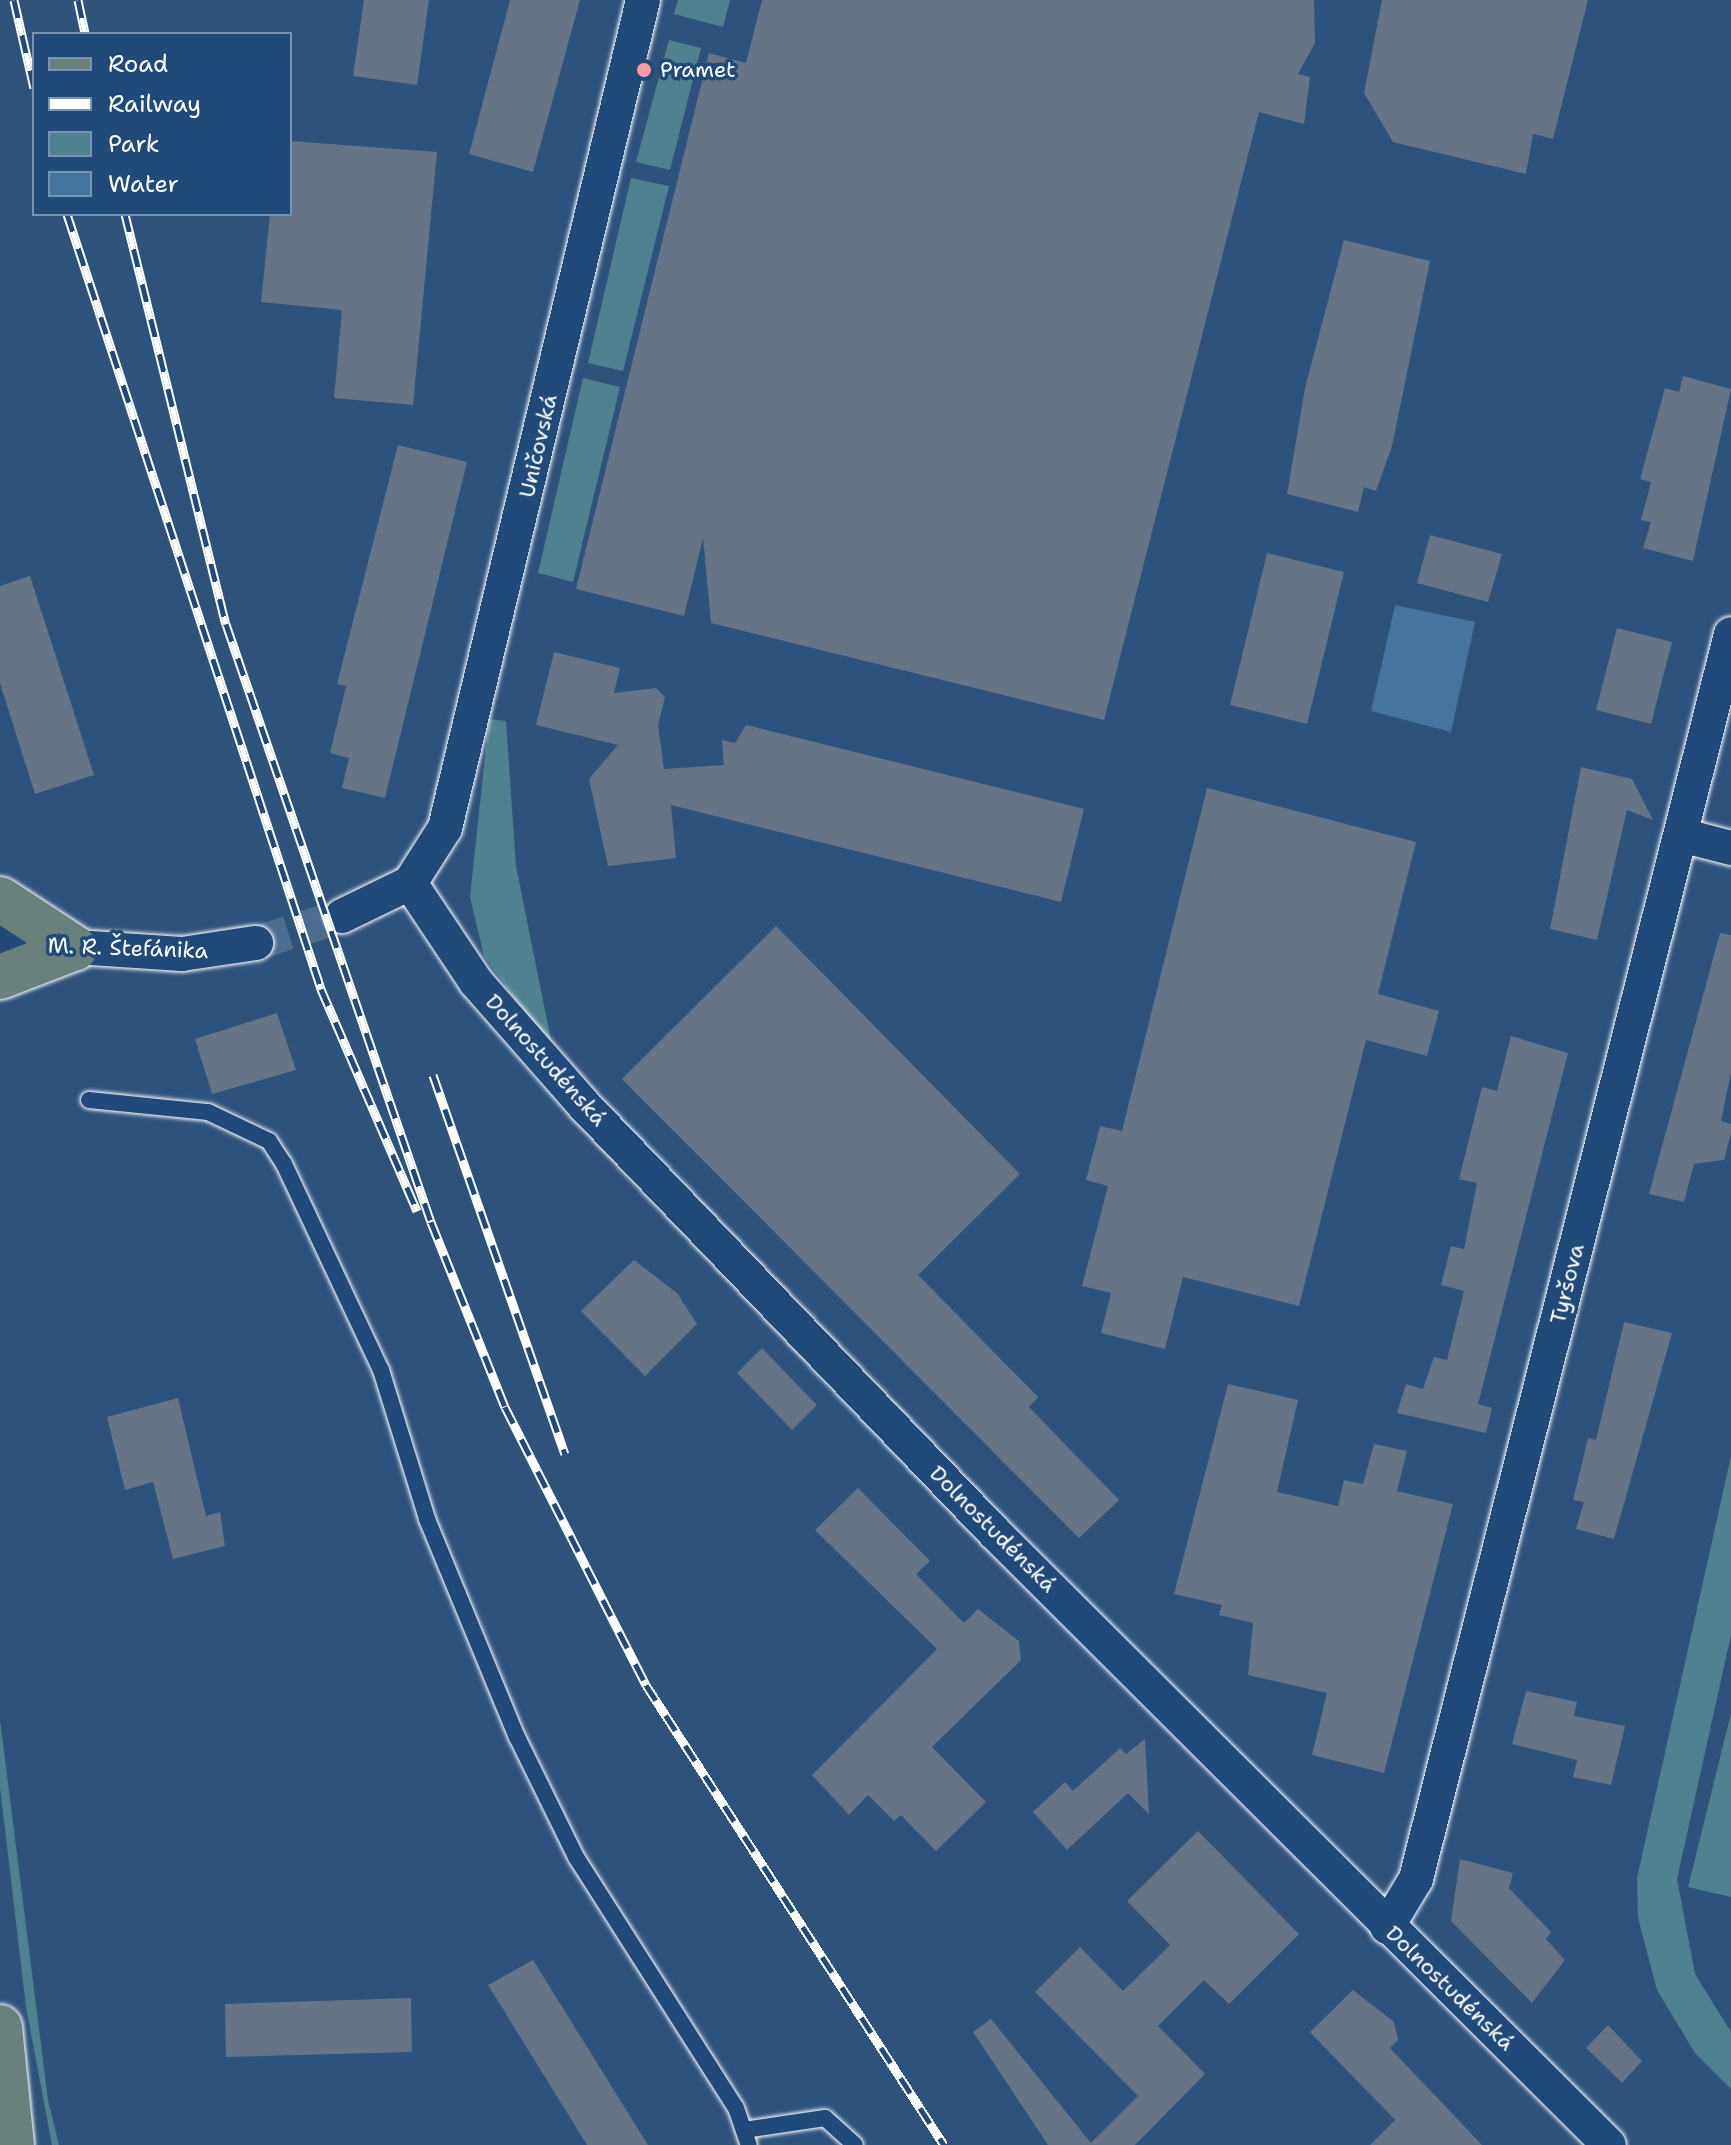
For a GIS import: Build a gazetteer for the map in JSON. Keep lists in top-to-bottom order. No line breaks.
{"streets":{"street":["Uničovská","M. R. Štefánika","Dolnostudénská","Tyršova"]},"crossings":[["Uničovská","Dolnostudénská"],["Dolnostudénská","Tyršova"]],"places":["Pramet"],"legend":["Road","Railway","Park","Water"]}
